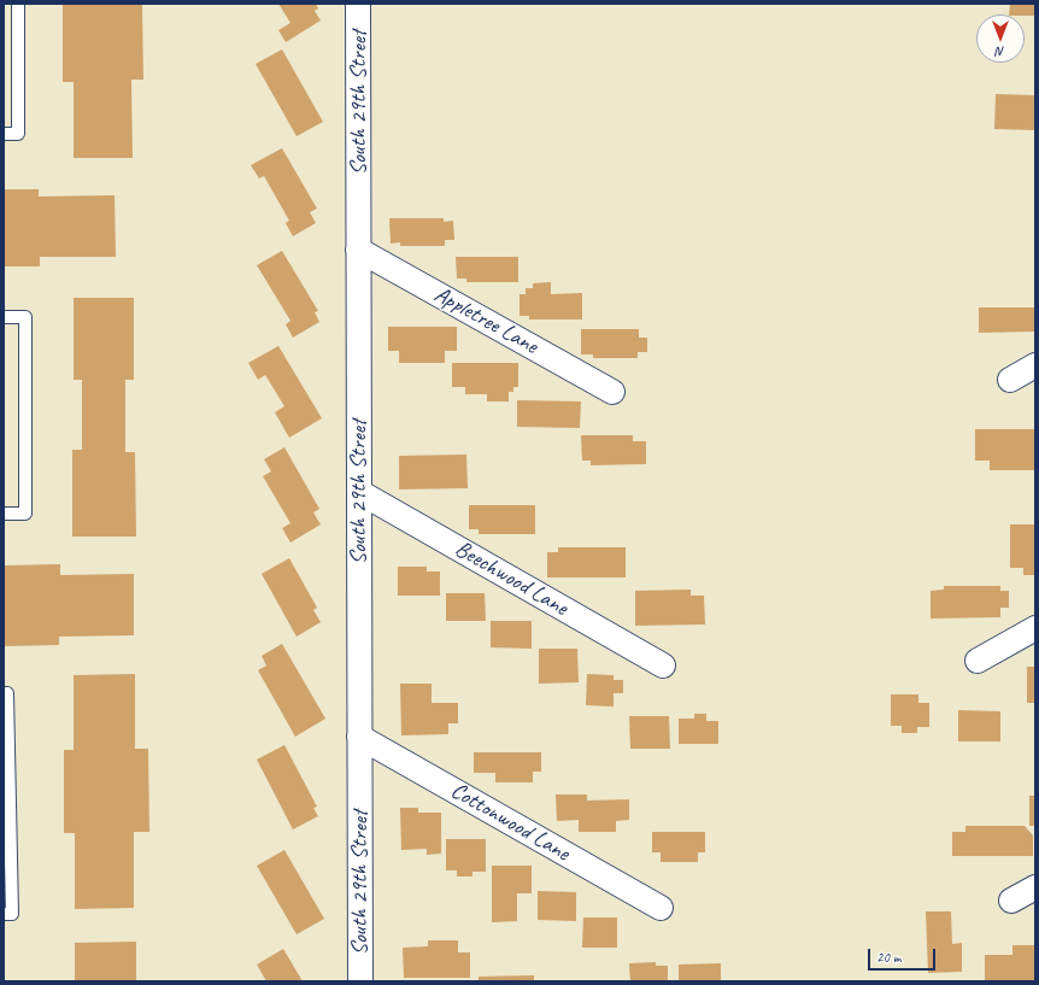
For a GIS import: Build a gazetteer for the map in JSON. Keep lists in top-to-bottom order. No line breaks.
{"streets":{"street":["South 29th Street","Appletree Lane","Beechwood Lane","Cottonwood Lane"]},"crossings":[["South 29th Street","Appletree Lane"],["South 29th Street","Beechwood Lane"],["South 29th Street","Cottonwood Lane"]],"scale_bar":"20 m","north":"bottom"}
